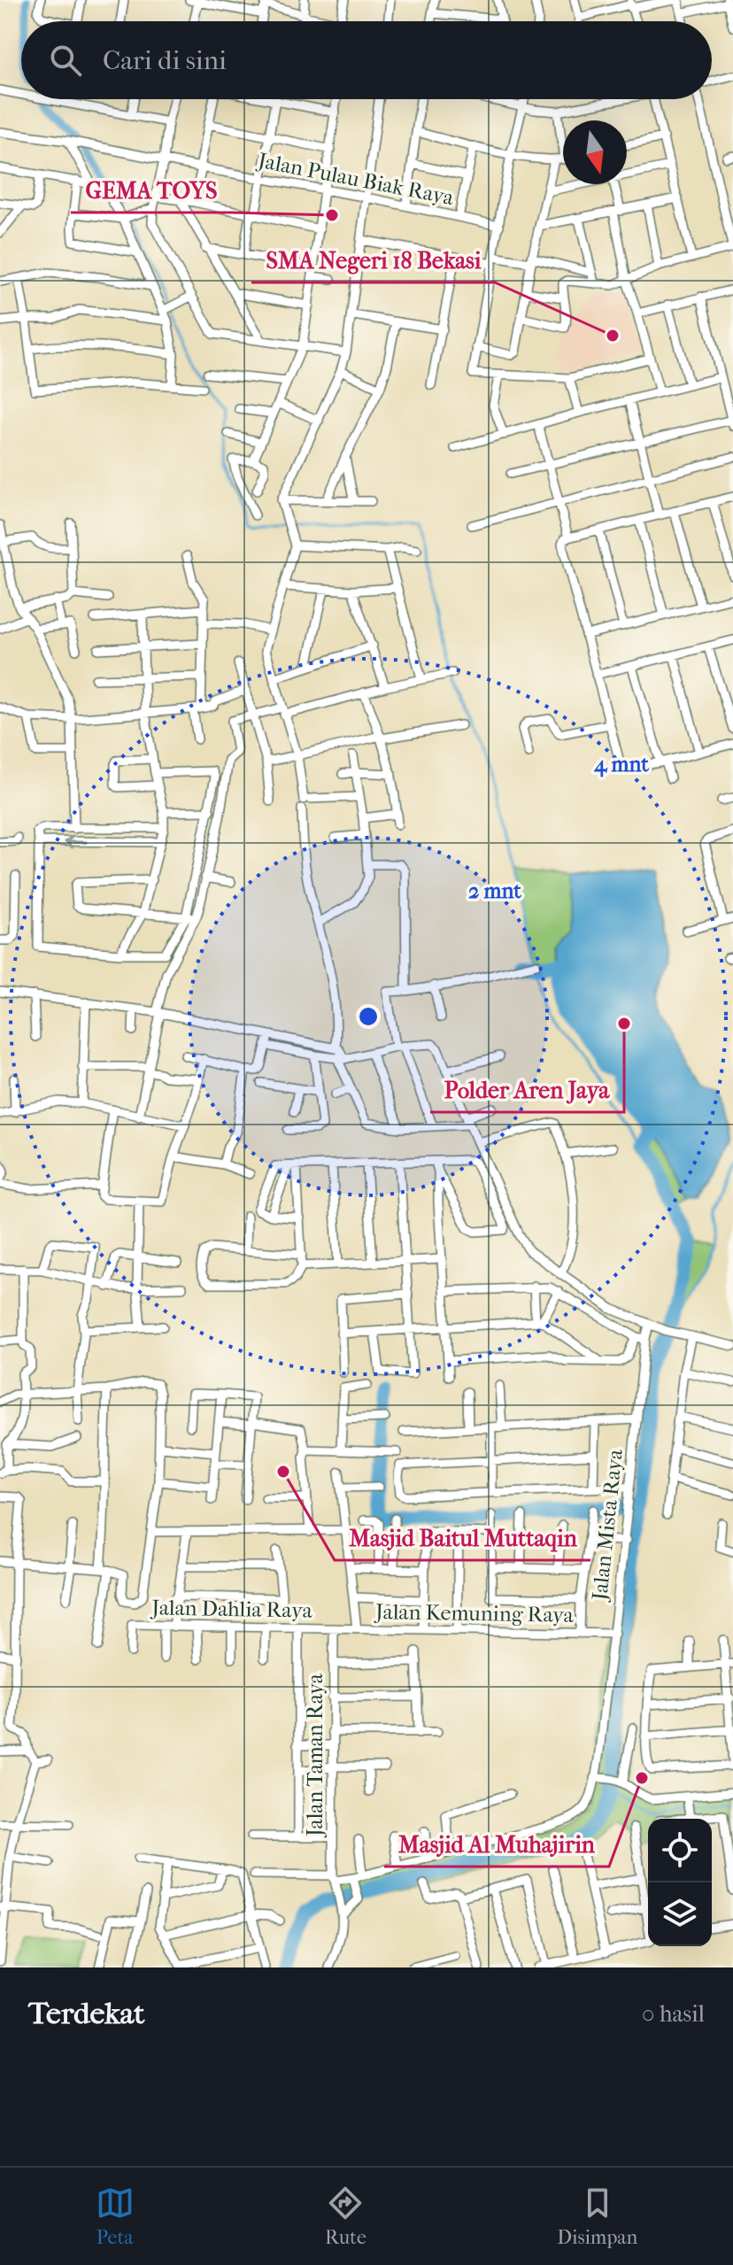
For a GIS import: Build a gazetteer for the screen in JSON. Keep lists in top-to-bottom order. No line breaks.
{"streets":{"street":["Jalan Pulau Biak Raya","Jalan Mista Raya","Jalan Dahlia Raya","Jalan Kemuning Raya","Jalan Taman Raya"]},"crossings":[["Jalan Mista Raya","Jalan Kemuning Raya"],["Jalan Dahlia Raya","Jalan Kemuning Raya"],["Jalan Dahlia Raya","Jalan Taman Raya"],["Jalan Kemuning Raya","Jalan Taman Raya"]],"places":["GEMA TOYS","SMA Negeri 18 Bekasi","Polder Aren Jaya","Masjid Baitul Muttaqin","Masjid Al Muhajirin"],"north":"bottom","page":{"search":"Cari di sini","heading":["Terdekat","0 hasil"],"nav":["Peta","Rute","Disimpan"]},"rings":["4 mnt","2 mnt"]}
